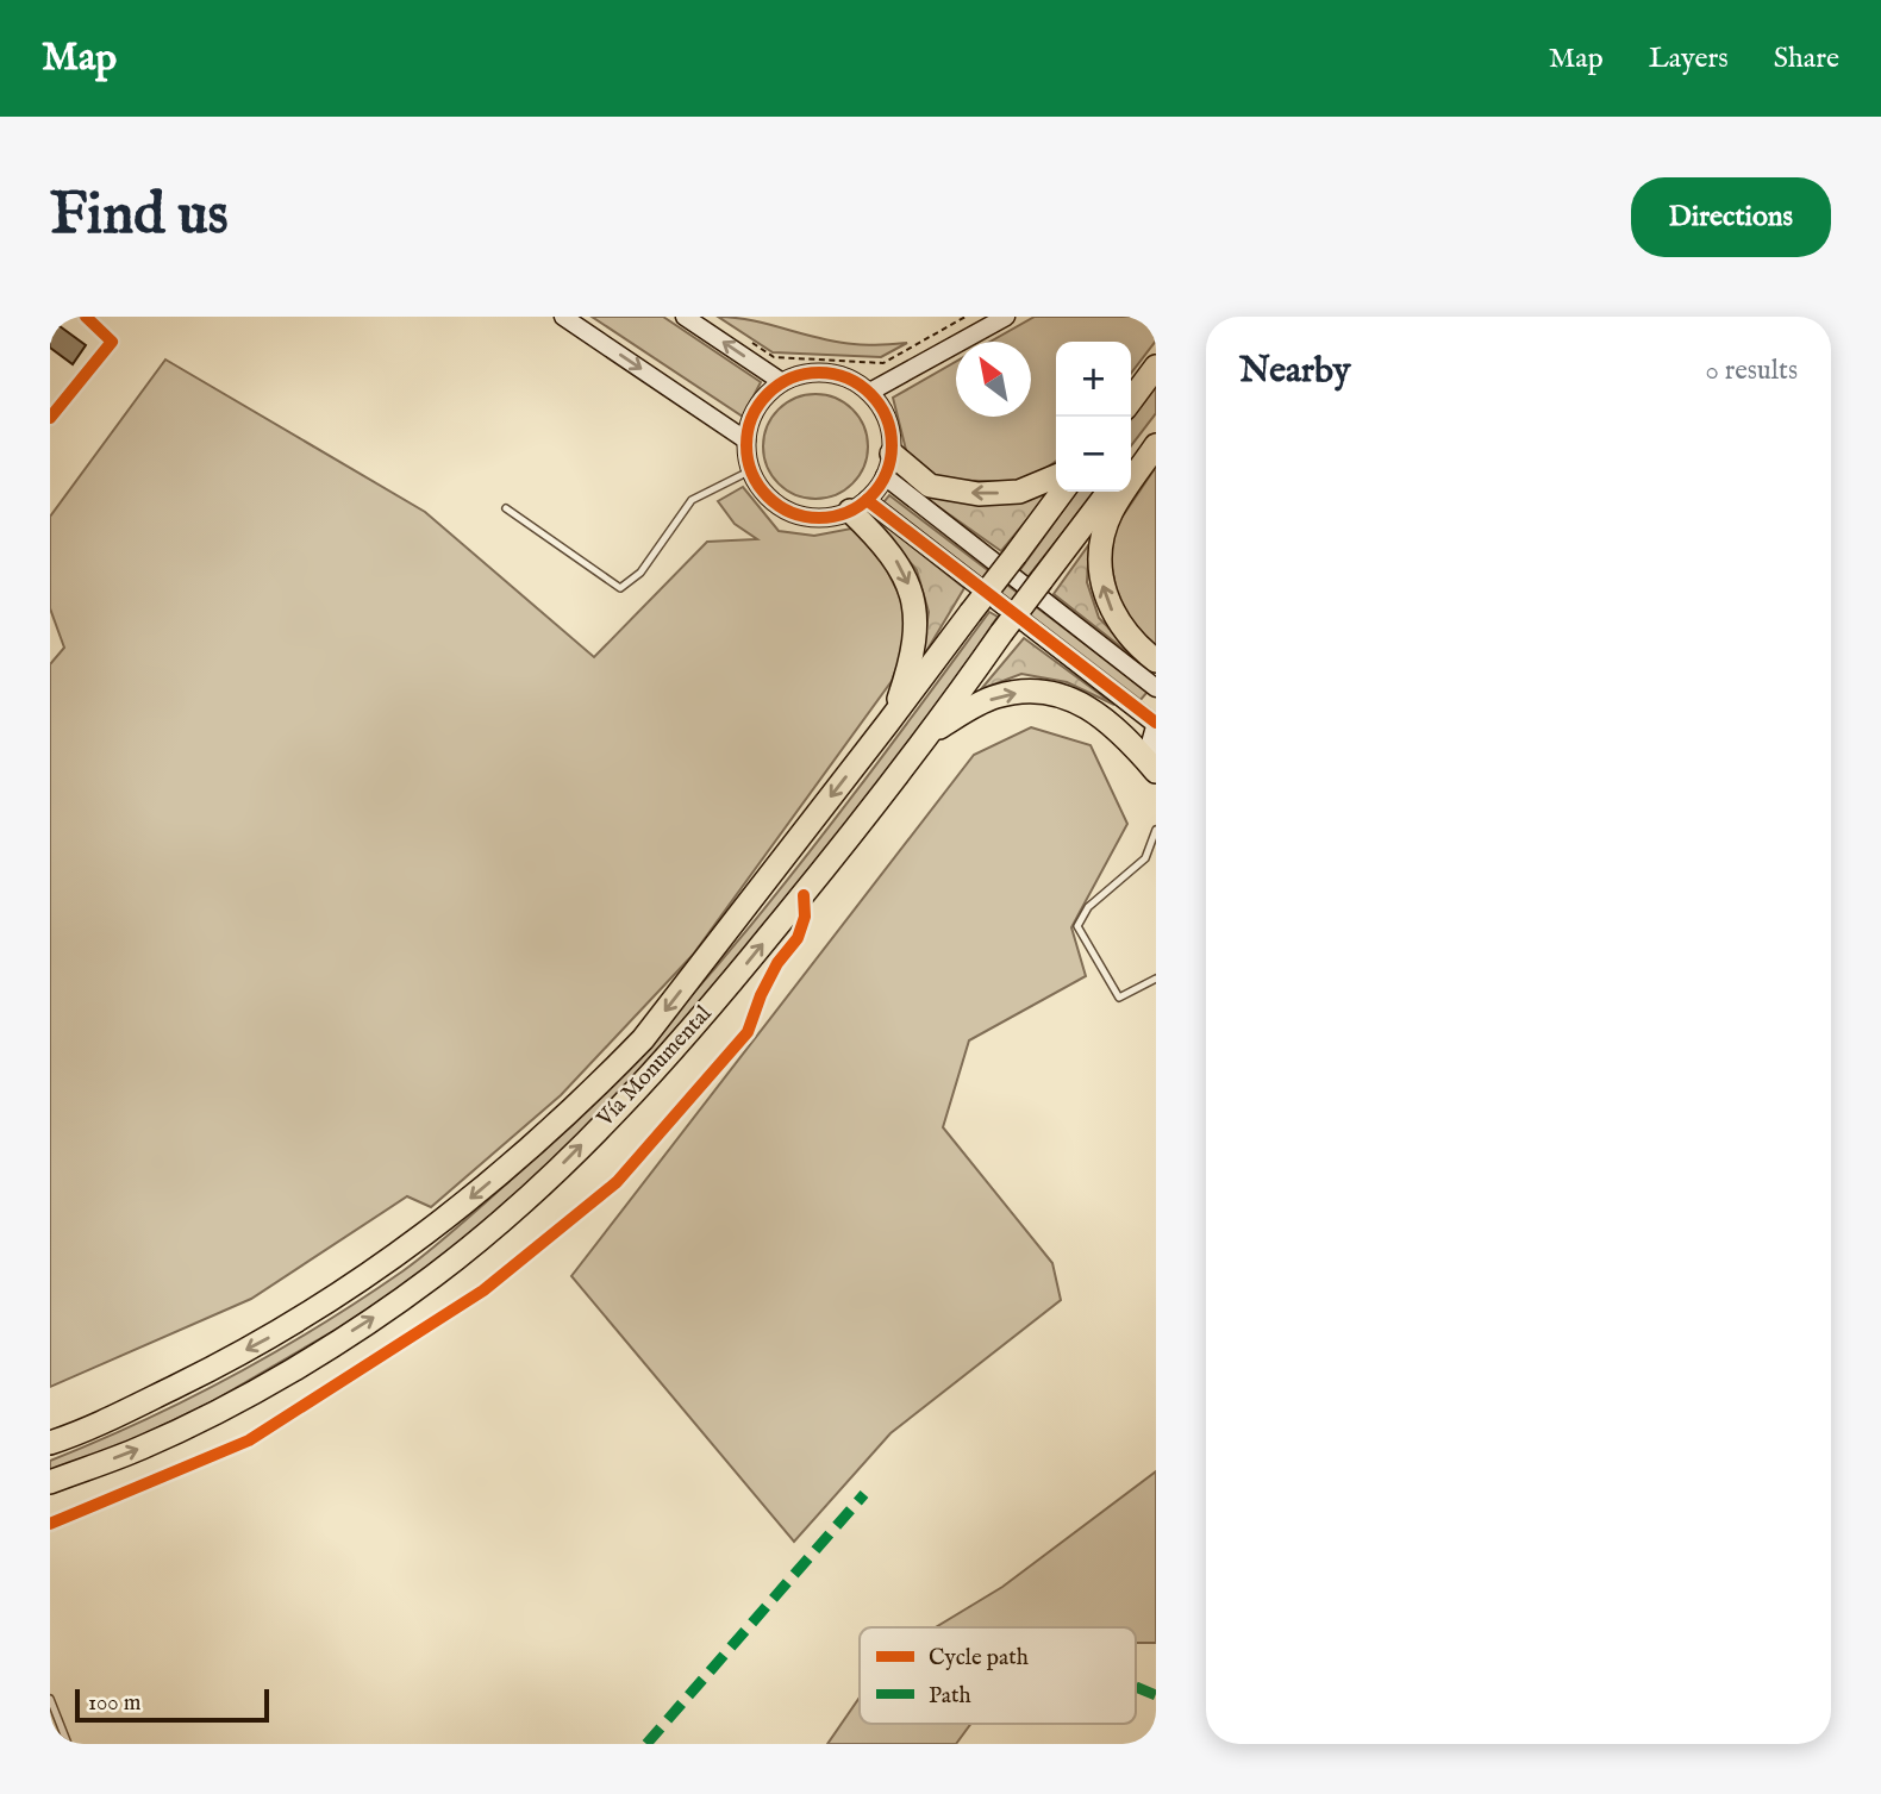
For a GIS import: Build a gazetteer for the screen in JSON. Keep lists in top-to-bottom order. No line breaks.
{"streets":{"highway":["Vía Monumental"]},"legend":["Cycle path","Path"],"scale_bar":"100 m","north":"top left","page":{"header":"Map","nav":["Map","Layers","Share"],"buttons":"Directions","title":"Find us","heading":["Nearby","0 results"],"map_buttons":["+","−"],"scale":"100 m"}}
